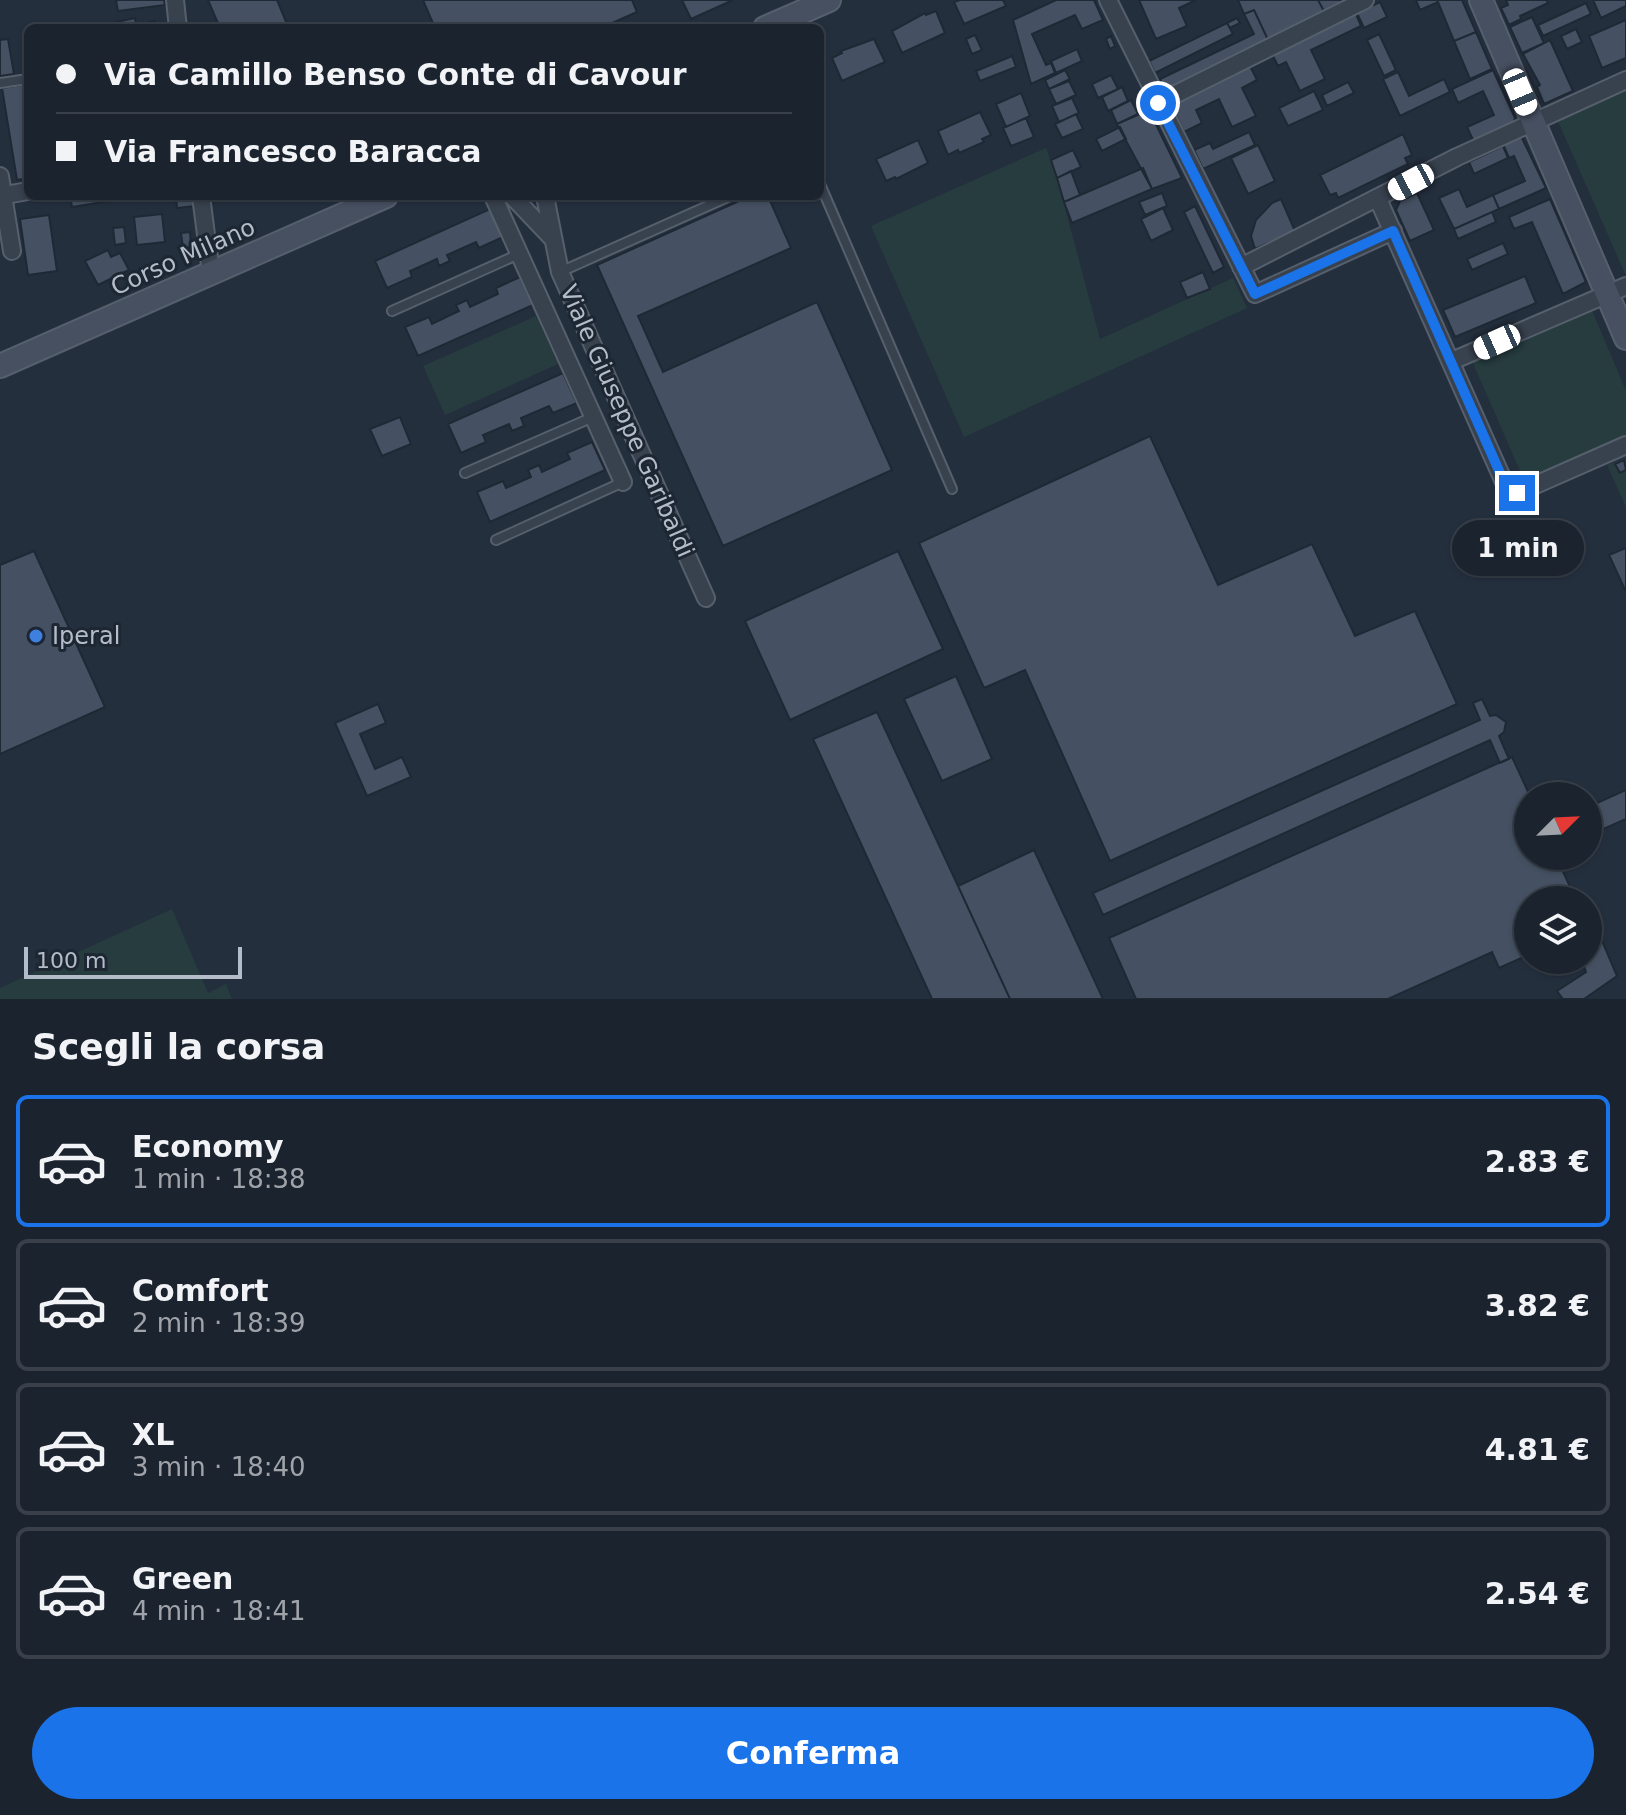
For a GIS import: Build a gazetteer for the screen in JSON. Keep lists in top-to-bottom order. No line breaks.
{"streets":{"main road":["Corso Milano"],"street":["Viale Giuseppe Garibaldi"]},"places":["Iperal"],"scale_bar":"100 m","north":"top right","page":{"banner":["Via Camillo Benso Conte di Cavour","Via Francesco Baracca"],"bubble":"1 min","scale":"100 m","heading":"Scegli la corsa","list":[{"name":"Economy","note":"1 min · 18:38","value":"2.83 €"},{"name":"Comfort","note":"2 min · 18:39","value":"3.82 €"},{"name":"XL","note":"3 min · 18:40","value":"4.81 €"},{"name":"Green","note":"4 min · 18:41","value":"2.54 €"}],"buttons":"Conferma"}}
